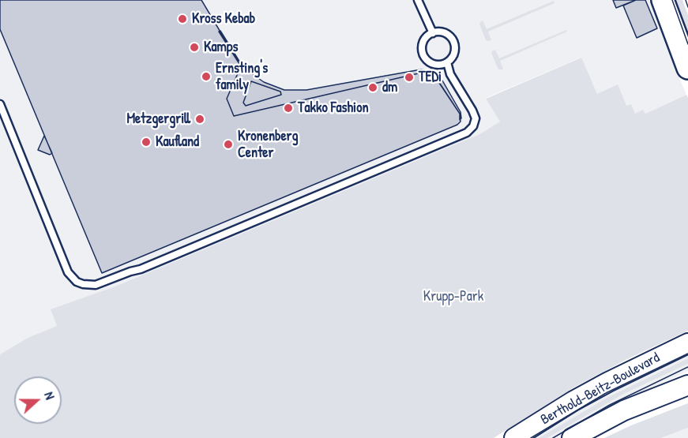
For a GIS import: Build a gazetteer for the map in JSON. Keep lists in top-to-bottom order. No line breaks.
{"streets":{"main road":["Berthold-Beitz-Boulevard"]},"parks":["Krupp-Park"],"places":["Kross Kebab","Kamps","Ernsting's family","TEDi","dm","Takko Fashion","Metzgergrill","Kaufland","Kronenberg Center"],"north":"right"}
